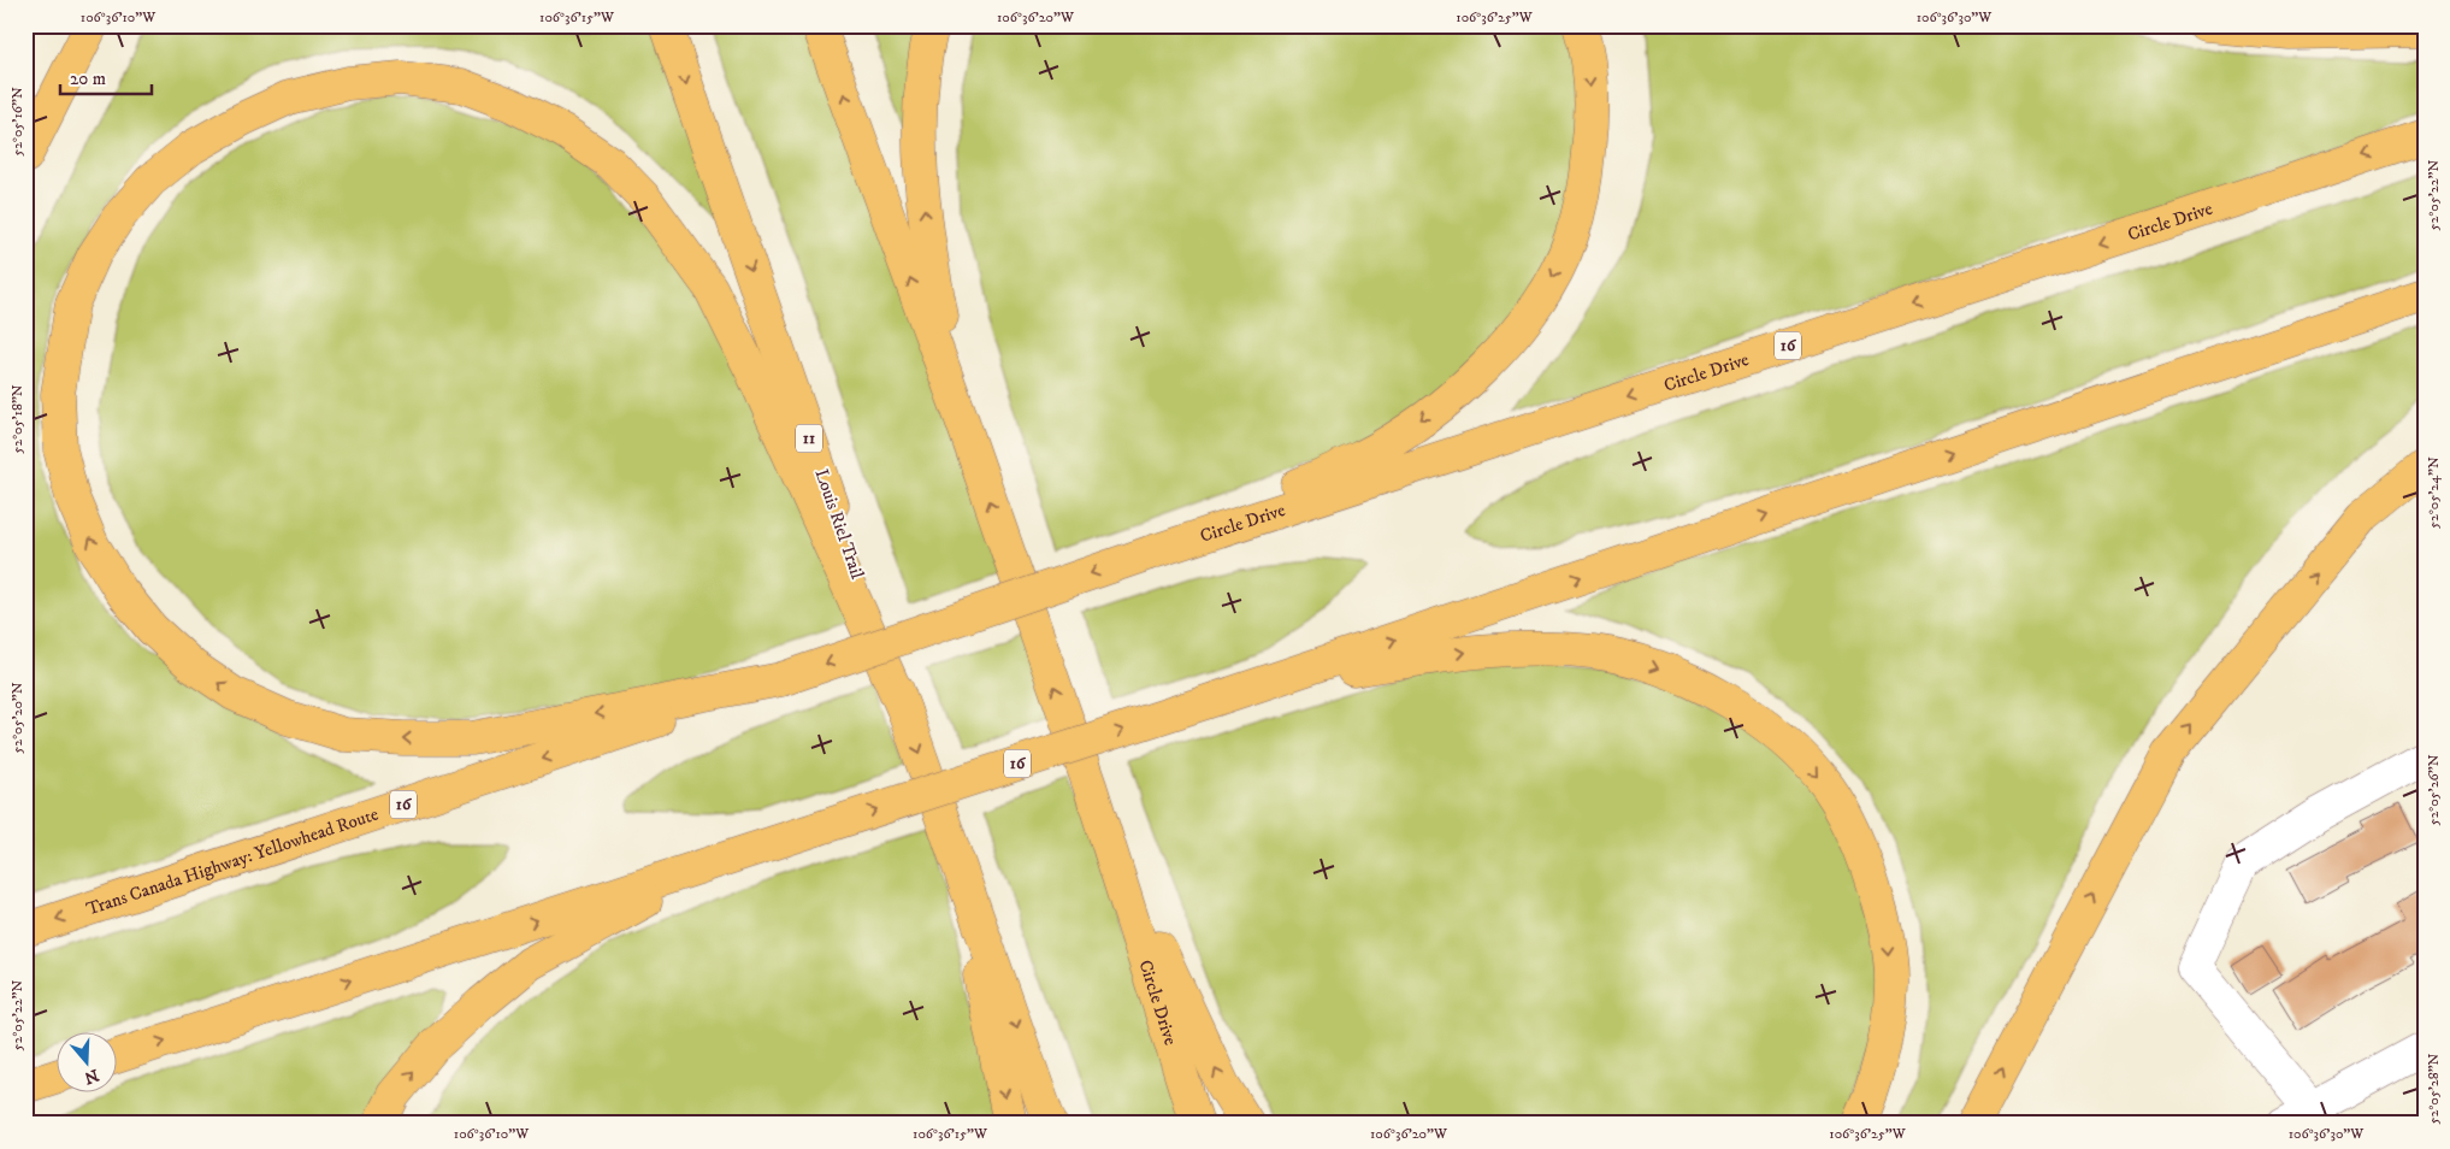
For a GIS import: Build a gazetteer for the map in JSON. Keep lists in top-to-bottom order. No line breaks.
{"streets":{"highway":["Circle Drive","16","11","Louis Riel Trail","Trans Canada Highway: Yellowhead Route"]},"crossings":[["Circle Drive","Trans Canada Highway: Yellowhead Route"]],"scale_bar":"20 m","north":"bottom","coordinates":["106°36'10\"W","106°36'15\"W","106°36'20\"W","106°36'25\"W","106°36'30\"W","52°05'16\"N","52°05'22\"N","52°05'18\"N","52°05'24\"N","52°05'20\"N","52°05'26\"N","52°05'28\"N"]}
